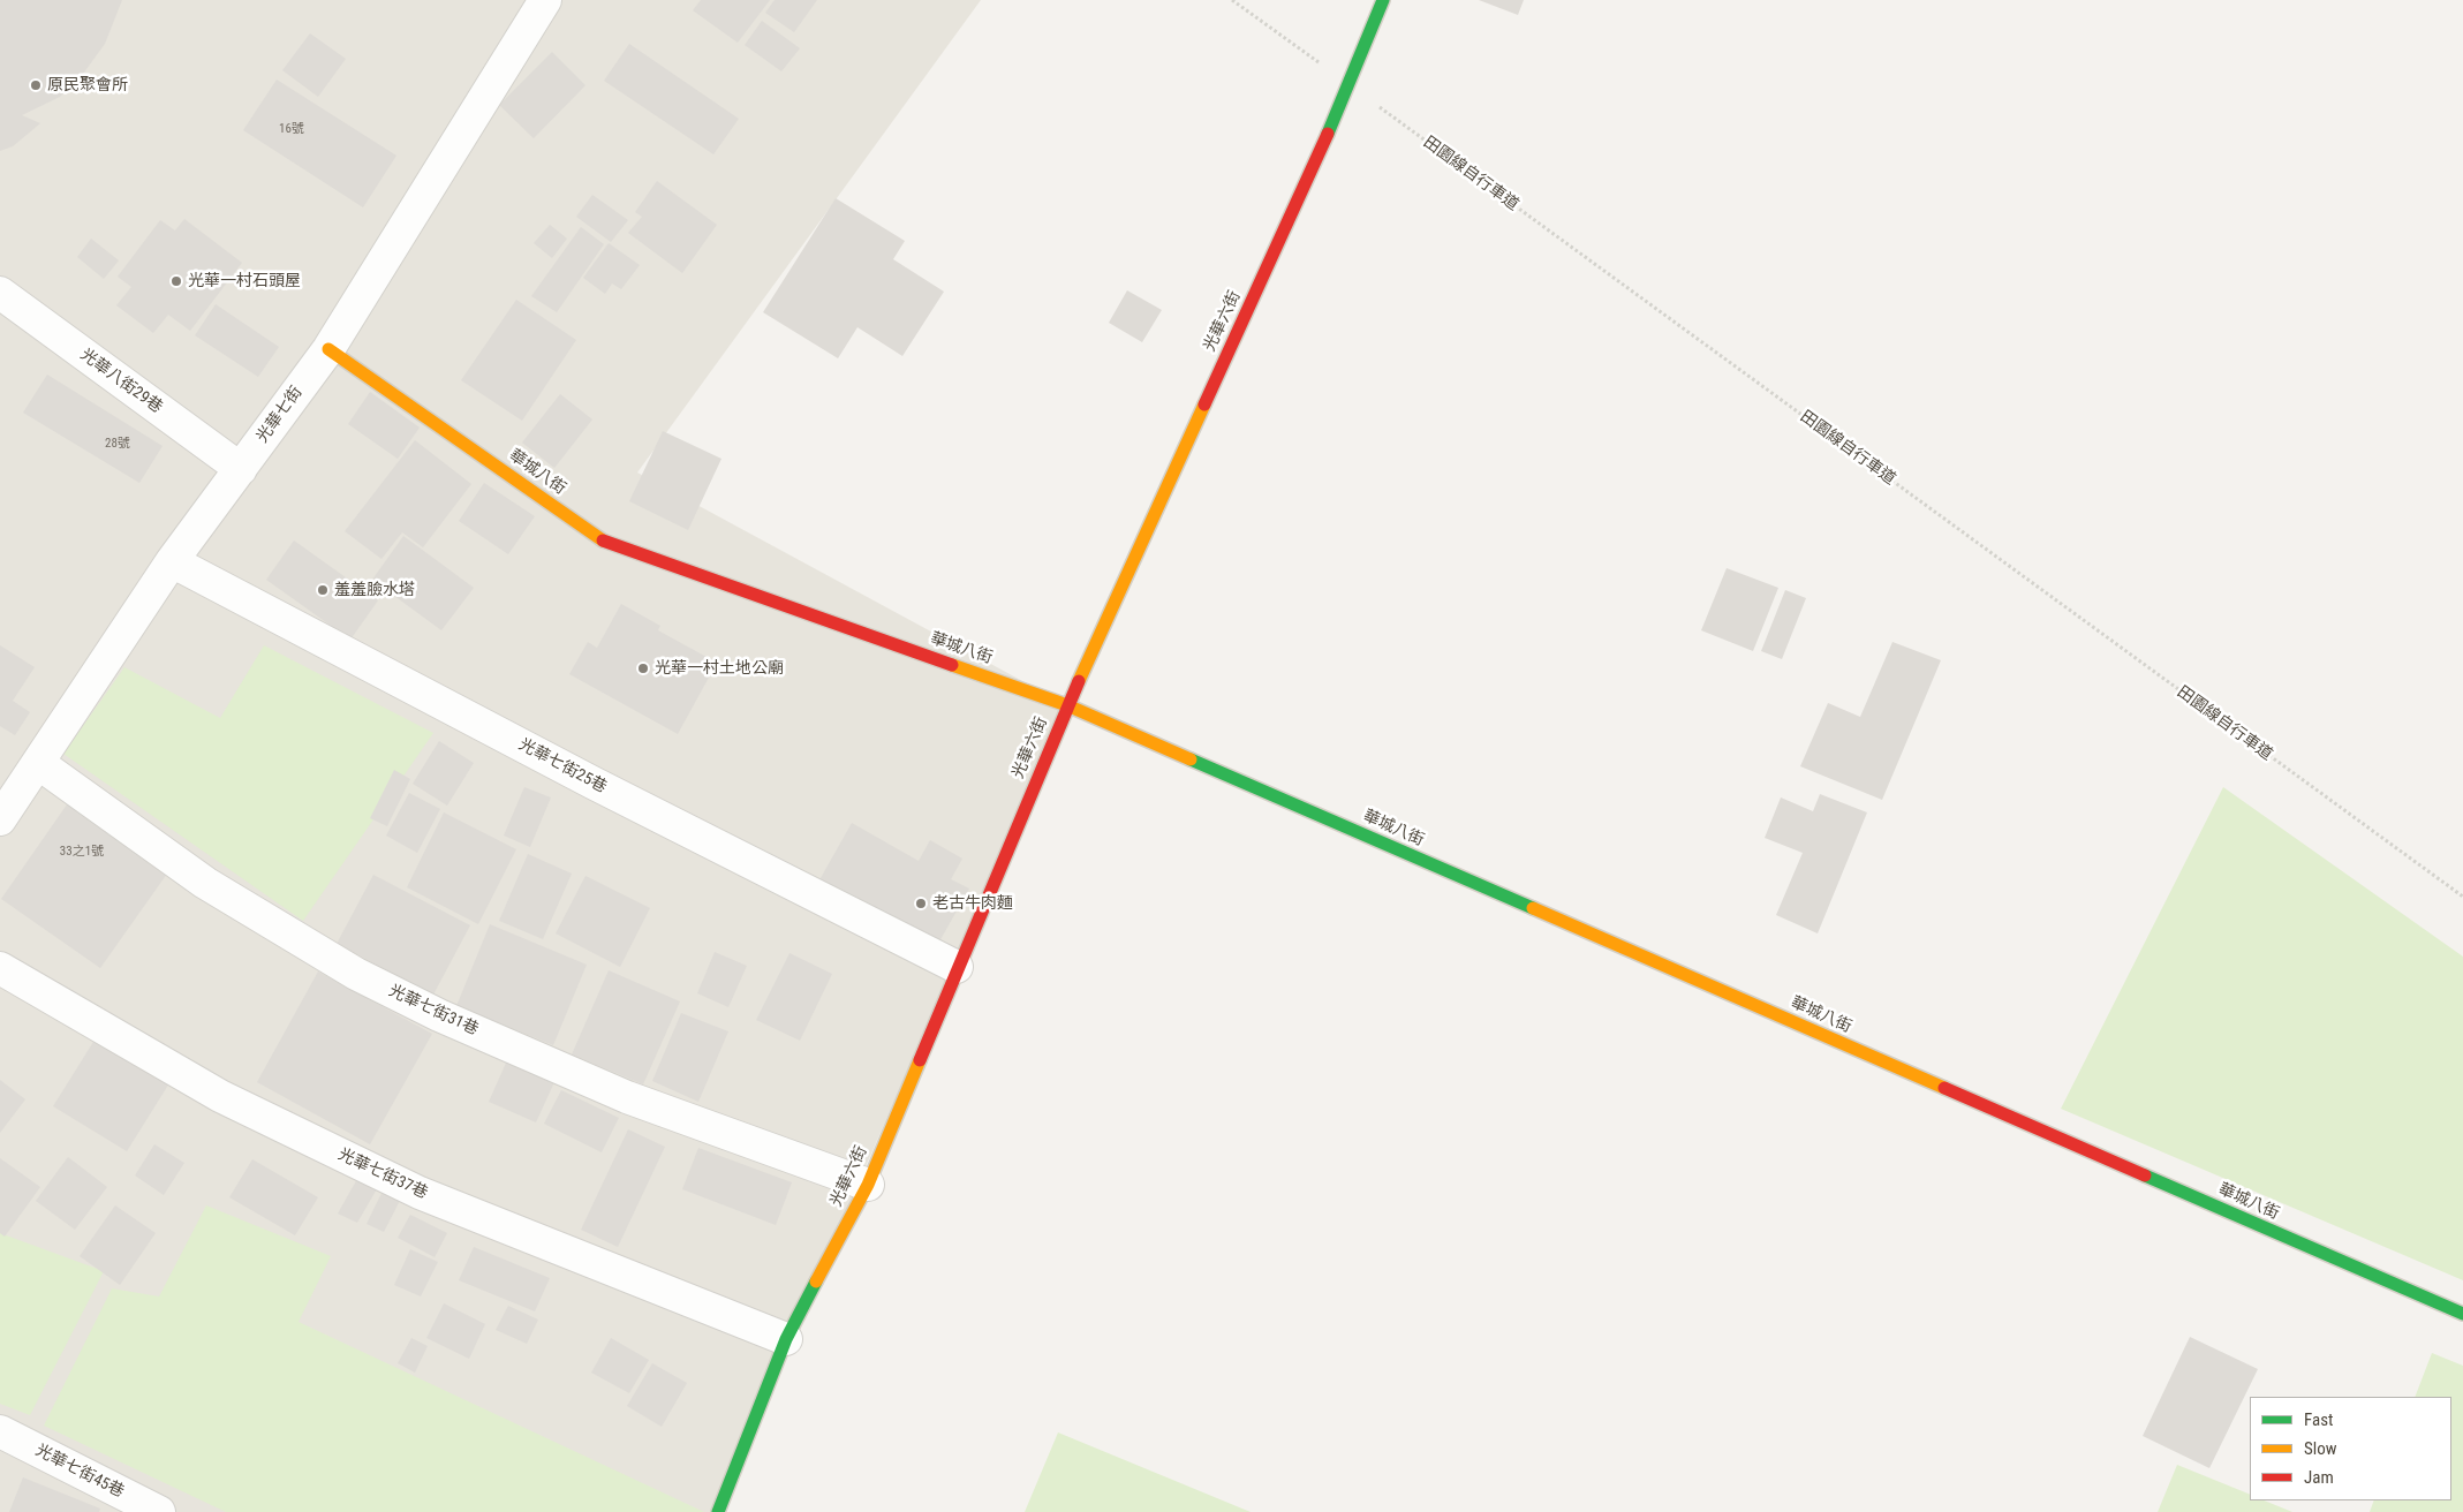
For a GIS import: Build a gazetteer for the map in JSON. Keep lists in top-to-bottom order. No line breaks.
{"streets":{"street":["光華六街","光華八街29巷","光華七街","華城八街","光華七街25巷","光華七街31巷","光華七街37巷","光華七街45巷"],"path":["田園線自行車道"]},"crossings":[["田園線自行車道","光華六街"],["光華六街","華城八街"],["光華六街","光華七街25巷"],["光華六街","光華七街31巷"],["光華六街","光華七街37巷"],["光華八街29巷","光華七街"],["光華七街","華城八街"],["光華七街","光華七街25巷"],["光華七街","光華七街31巷"]],"places":["原民聚會所","光華一村石頭屋","羞羞臉水塔","光華一村土地公廟","老古牛肉麵"],"house_numbers":["16號","28號","33之1號"],"legend":["Fast","Slow","Jam"]}
